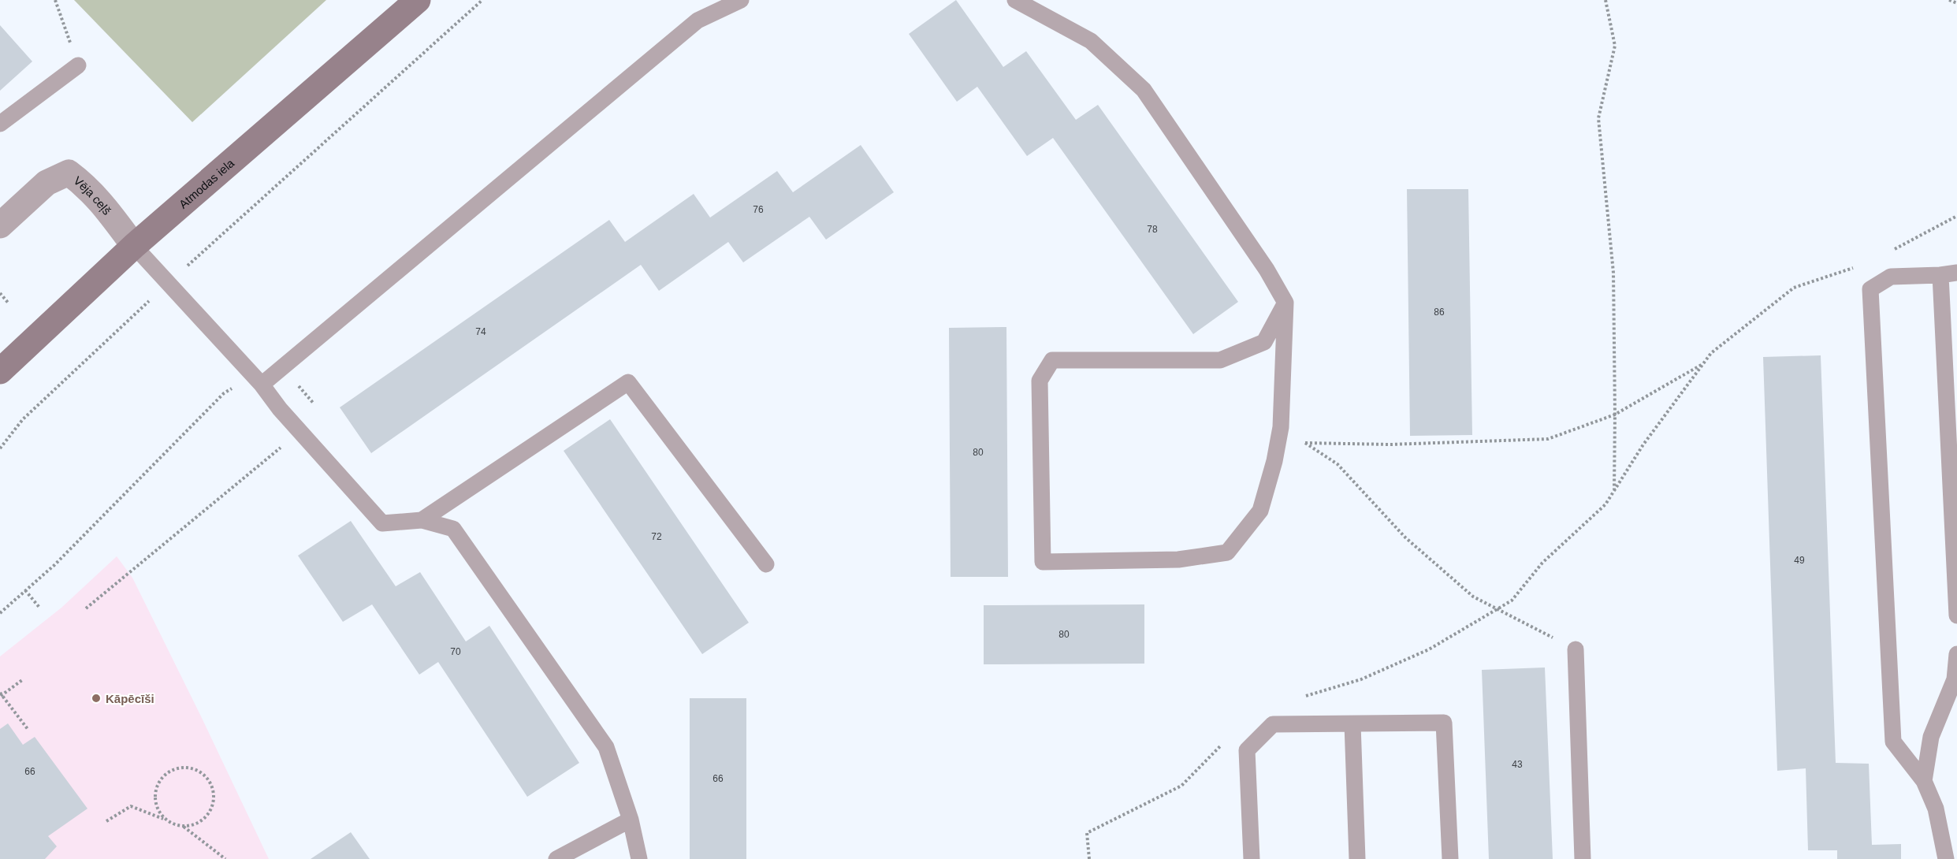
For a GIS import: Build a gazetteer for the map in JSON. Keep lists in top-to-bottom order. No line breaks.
{"streets":{"main road":["Atmodas iela"],"street":["Vēja ceļš"]},"crossings":[["Atmodas iela","Vēja ceļš"]],"places":["Kāpēcīši"],"house_numbers":["76","78","86","74","80","72","49","80","70","43","66","66"]}
